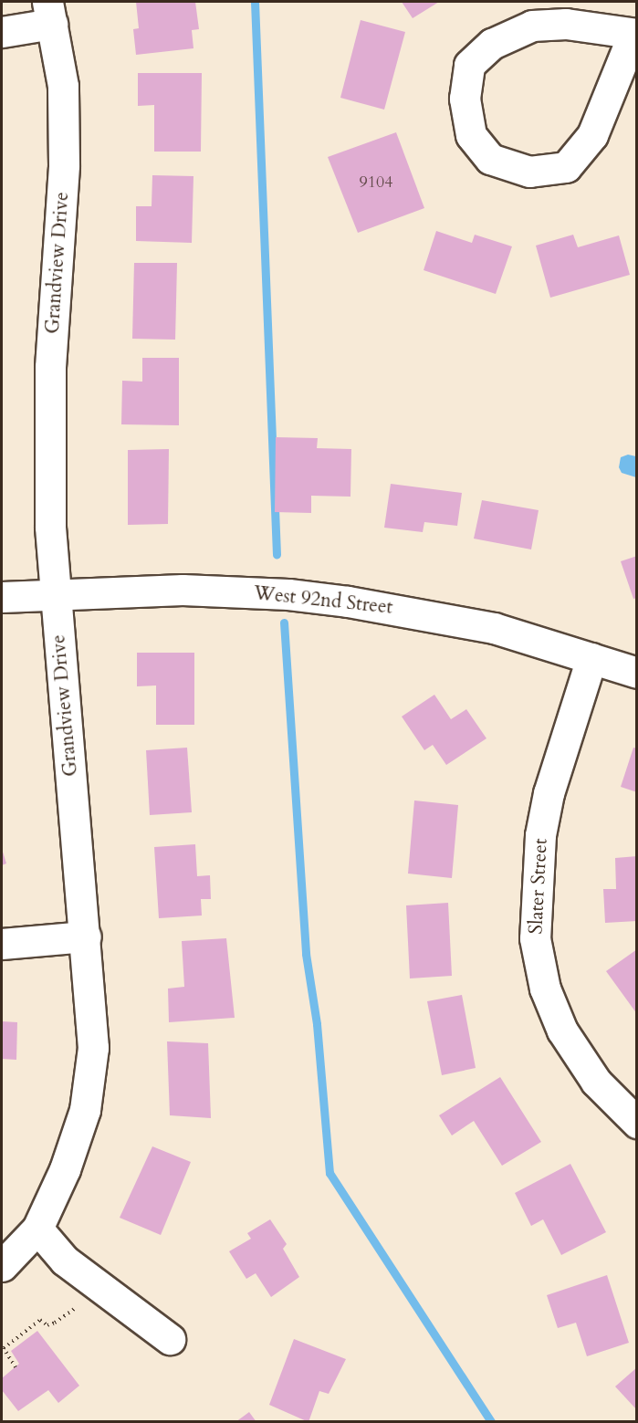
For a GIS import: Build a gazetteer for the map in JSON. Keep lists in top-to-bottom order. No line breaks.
{"streets":{"street":["Grandview Drive","West 92nd Street","Slater Street"]},"crossings":[["Grandview Drive","West 92nd Street"],["West 92nd Street","Slater Street"]],"house_numbers":["9104"]}
